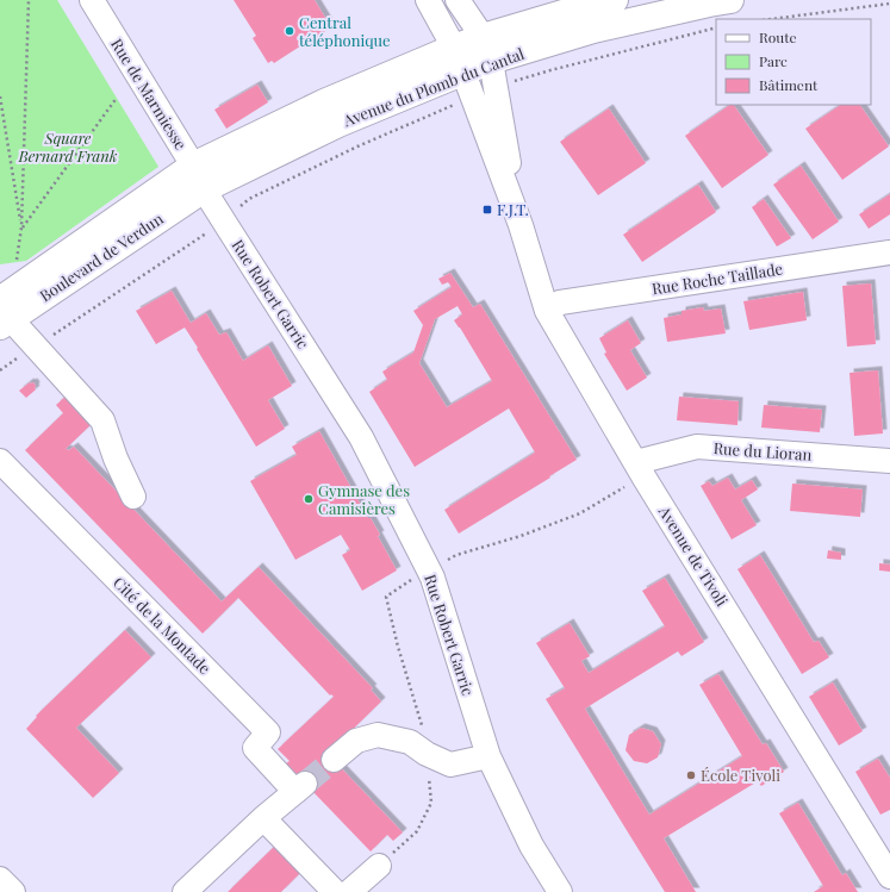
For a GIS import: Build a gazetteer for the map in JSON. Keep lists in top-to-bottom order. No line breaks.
{"streets":{"main road":["Avenue du Plomb du Cantal","Boulevard de Verdun"],"street":["Rue de Marmiesse","Rue Roche Taillade","Rue Robert Garric","Rue du Lioran","Avenue de Tivoli","Cité de la Montade"]},"crossings":[["Avenue du Plomb du Cantal","Rue de Marmiesse"],["Avenue du Plomb du Cantal","Boulevard de Verdun"],["Avenue du Plomb du Cantal","Rue Robert Garric"],["Avenue du Plomb du Cantal","Avenue de Tivoli"],["Rue de Marmiesse","Boulevard de Verdun"],["Rue de Marmiesse","Rue Robert Garric"],["Boulevard de Verdun","Rue Robert Garric"],["Rue Roche Taillade","Avenue de Tivoli"],["Rue du Lioran","Avenue de Tivoli"]],"parks":["Square Bernard Frank"],"places":{"other":["Central téléphonique","Gymnase des Camisières","École Tivoli"],"transit":["F.J.T."]},"legend":["Route","Parc","Bâtiment"]}
